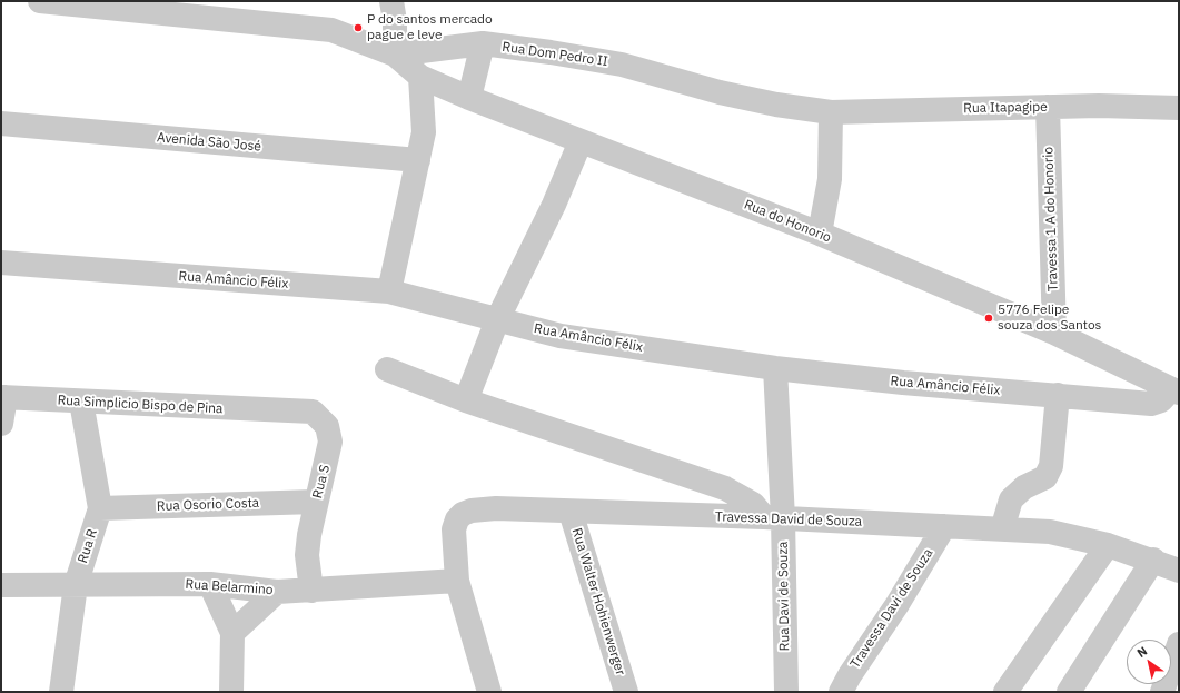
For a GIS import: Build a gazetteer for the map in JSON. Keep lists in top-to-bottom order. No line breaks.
{"streets":{"street":["Rua Dom Pedro II","Rua Itapagipe","Avenida São José","Travessa 1 A do Honorio","Rua do Honorio","Rua Amâncio Félix","Rua Simplicio Bispo de Pina","Rua S","Rua Osorio Costa","Travessa David de Souza","Rua R","Rua Belarmino","Rua Davi de Souza","Rua Walter Hohienwerger","Travessa Davi de Souza"]},"crossings":[["Rua Dom Pedro II","Rua Itapagipe"],["Rua Dom Pedro II","Rua do Honorio"],["Rua Itapagipe","Travessa 1 A do Honorio"],["Travessa 1 A do Honorio","Rua do Honorio"],["Rua do Honorio","Rua Amâncio Félix"],["Rua Amâncio Félix","Rua Davi de Souza"],["Rua Simplicio Bispo de Pina","Rua S"],["Rua Simplicio Bispo de Pina","Rua R"],["Rua S","Rua Osorio Costa"],["Rua S","Rua Belarmino"],["Rua Osorio Costa","Rua R"],["Travessa David de Souza","Rua Belarmino"],["Travessa David de Souza","Rua Davi de Souza"],["Travessa David de Souza","Rua Walter Hohienwerger"],["Travessa David de Souza","Travessa Davi de Souza"],["Rua R","Rua Belarmino"]],"places":["P do santos mercado pague e leve","5776 Felipe souza dos Santos"],"north":"top left"}
